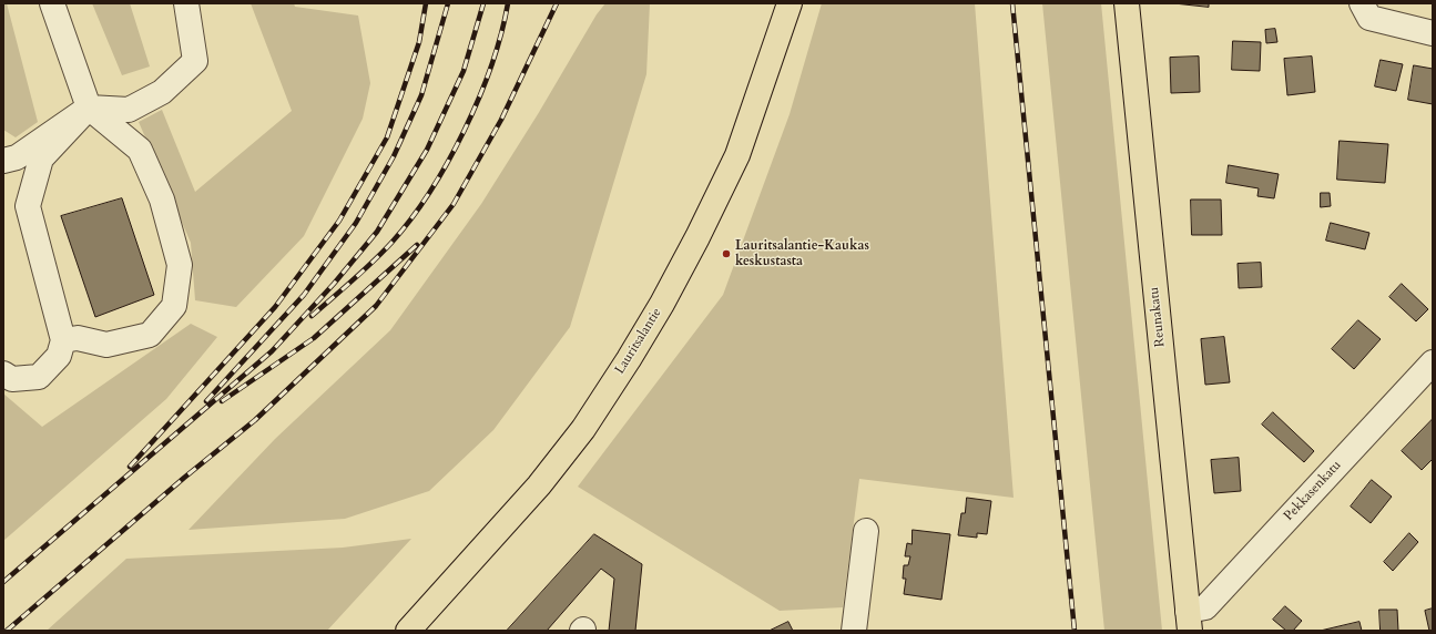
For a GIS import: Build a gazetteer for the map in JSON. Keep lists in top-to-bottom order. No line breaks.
{"streets":{"main road":["Reunakatu","Lauritsalantie"],"street":["Pekkasenkatu"]},"crossings":[["Reunakatu","Pekkasenkatu"]],"places":["Lauritsalantie-Kaukas keskustasta"]}
